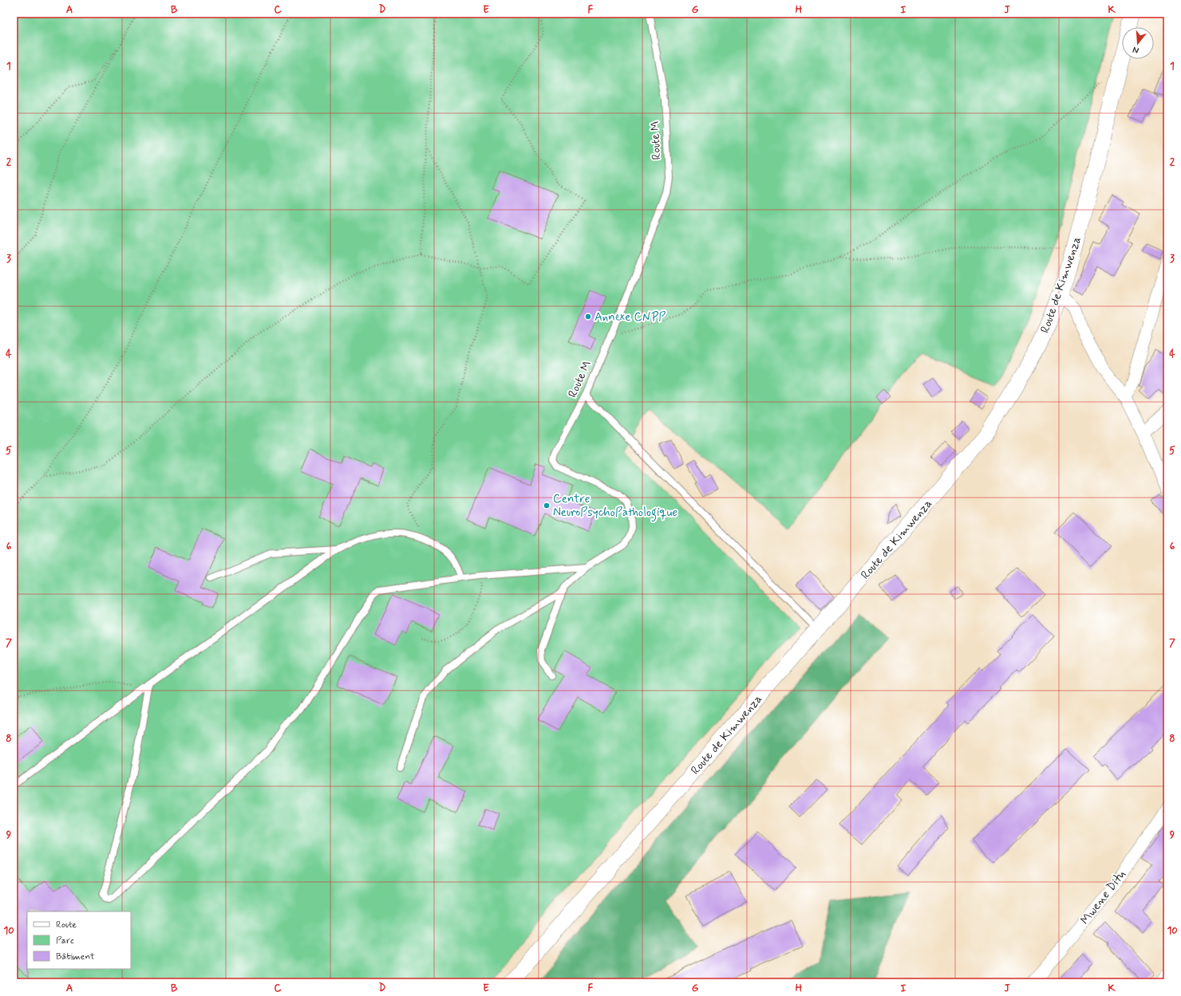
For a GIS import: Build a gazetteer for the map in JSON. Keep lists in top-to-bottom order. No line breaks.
{"streets":{"street":["Route de Kimwenza","Mwene Ditu"],"lane":["Route M"]},"places":["Annexe CNPP","Centre NeuroPsychoPathologique"],"legend":["Route","Parc","Bâtiment"],"north":"bottom","grid":{"columns":["A","B","C","D","E","F","G","H","I","J","K"],"rows":["1","2","3","4","5","6","7","8","9","10"]}}
